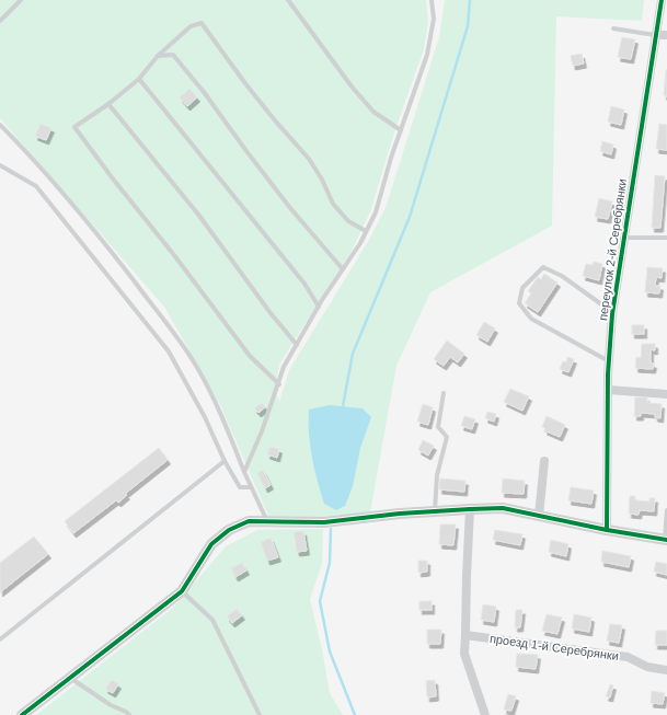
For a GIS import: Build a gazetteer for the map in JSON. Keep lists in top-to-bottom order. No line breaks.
{"streets":{"street":["переулок 2-й Серебрянки","проезд 1-й Серебрянки"]}}
